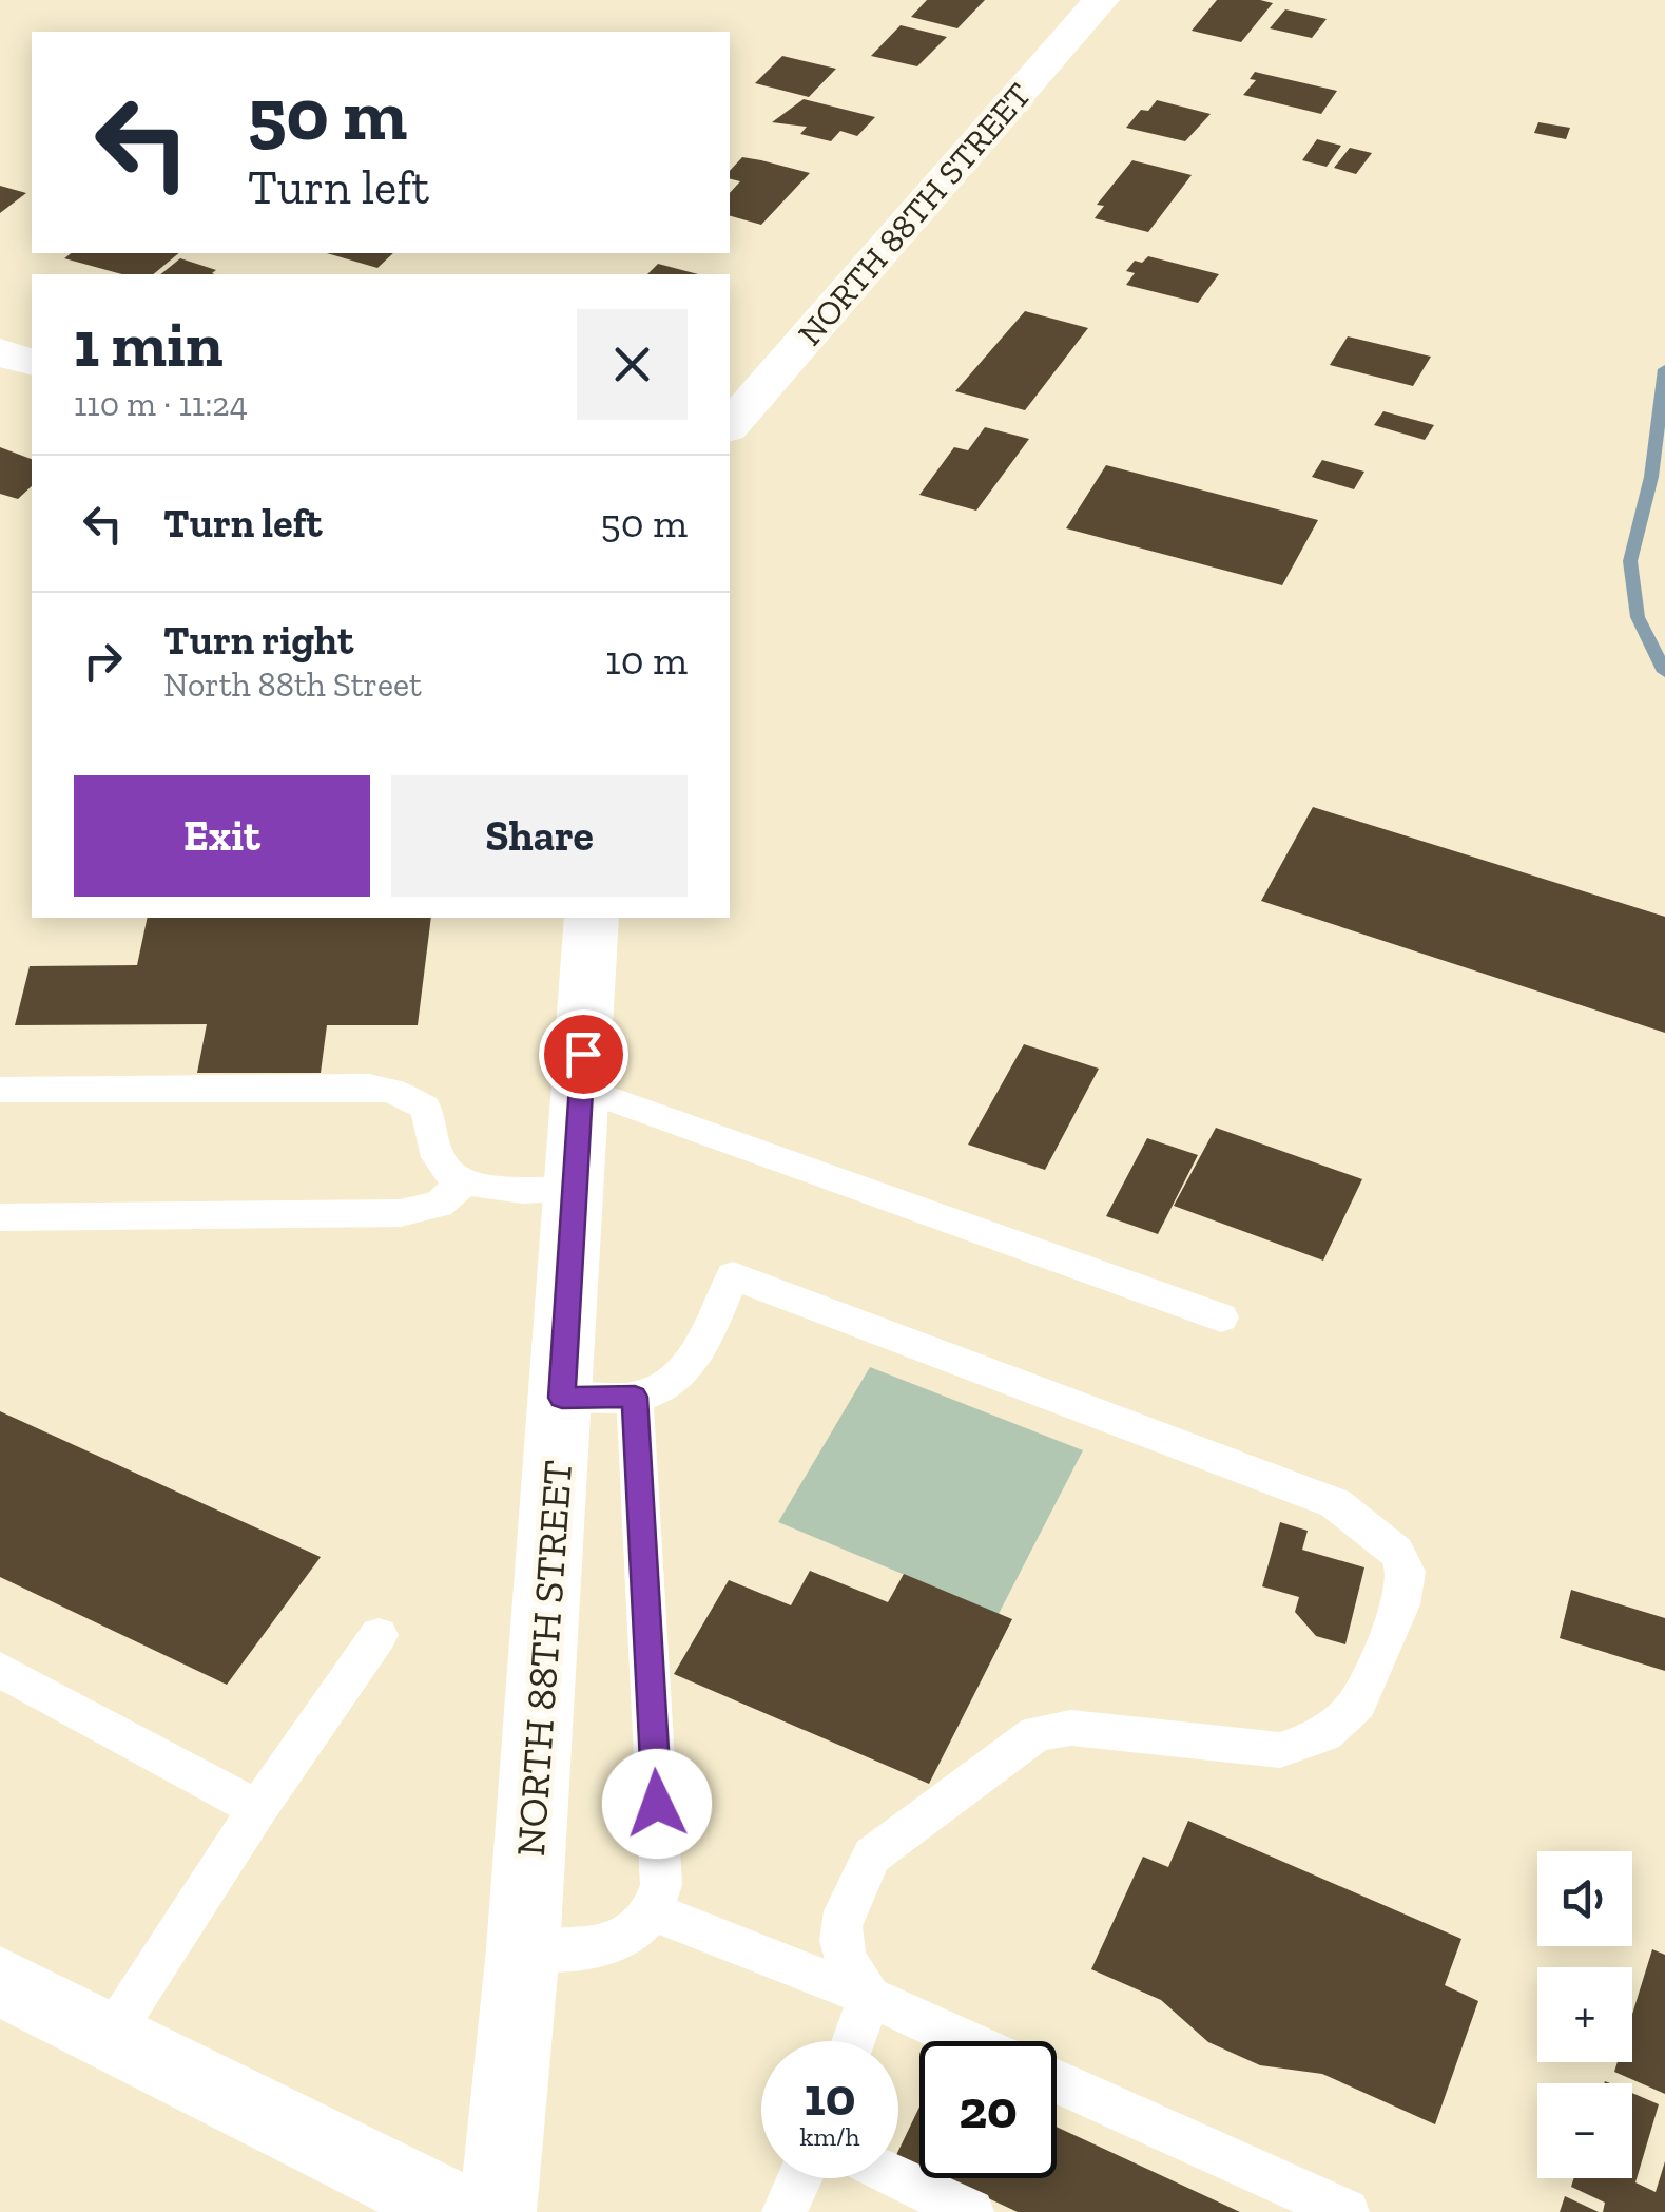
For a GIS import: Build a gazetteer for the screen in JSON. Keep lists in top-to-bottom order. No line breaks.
{"streets":{"street":["NORTH 88TH STREET"]},"page":{"turn":["50 m","Turn left"],"heading":["1 min","110 m · 11:24"],"list":[{"name":"Turn left","value":"50 m"},{"name":"Turn right","note":"North 88th Street","value":"10 m"}],"buttons":["Exit","Share"],"map_buttons":["+","−"],"speed":"10 km/h","limit":"20"}}
